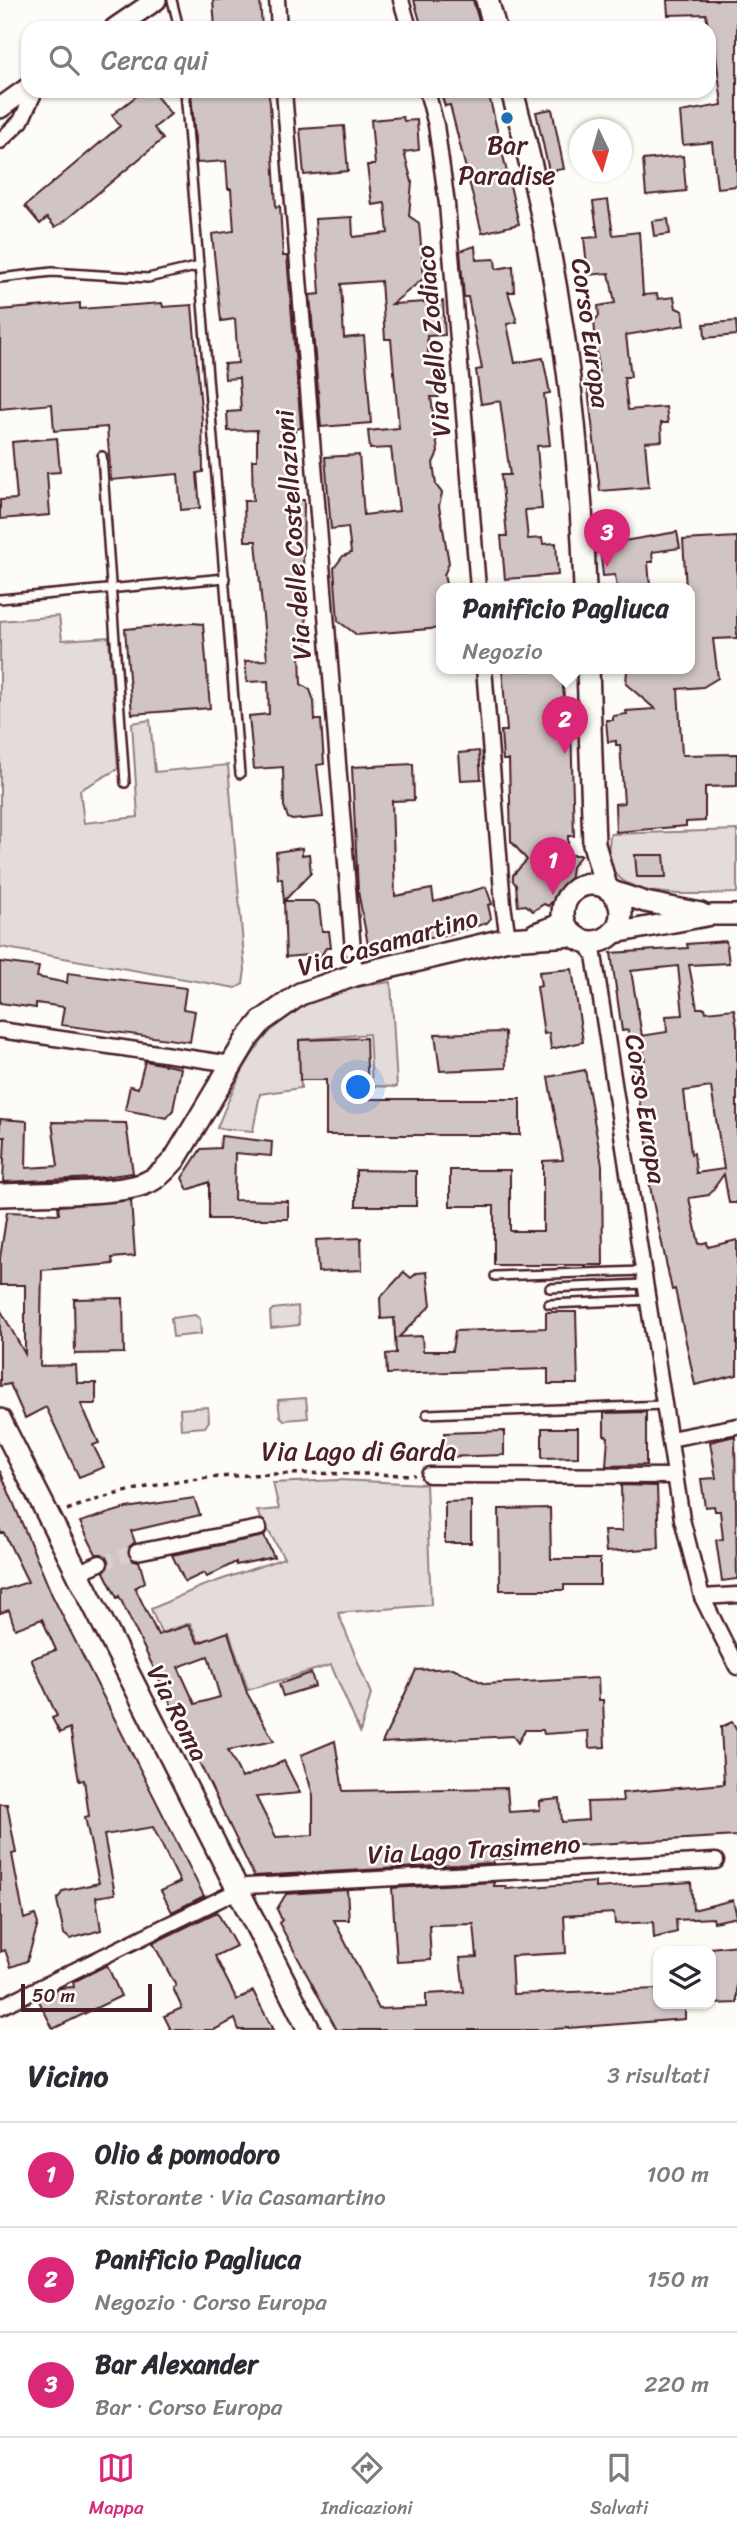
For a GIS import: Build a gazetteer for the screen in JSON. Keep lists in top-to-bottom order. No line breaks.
{"streets":{"main road":["Corso Europa","Via Casamartino","Via Roma"],"street":["Via dello Zodiaco","Via delle Costellazioni","Via Lago di Garda","Via Lago Trasimeno"]},"crossings":[["Corso Europa","Via Casamartino"],["Corso Europa","Via Lago di Garda"],["Via delle Costellazioni","Via Casamartino"],["Via Lago di Garda","Via Roma"],["Via Roma","Via Lago Trasimeno"]],"places":["Bar Paradise"],"scale_bar":"50 m","north":"bottom","page":{"search":"Cerca qui","pins":["3","2","1"],"popup":["Panificio Pagliuca","Negozio"],"scale":"50 m","heading":["Vicino","3 risultati"],"list":[{"mark":"1","name":"Olio & pomodoro","note":"Ristorante · Via Casamartino","value":"100 m"},{"mark":"2","name":"Panificio Pagliuca","note":"Negozio · Corso Europa","value":"150 m"},{"mark":"3","name":"Bar Alexander","note":"Bar · Corso Europa","value":"220 m"}],"nav":["Mappa","Indicazioni","Salvati"]}}
